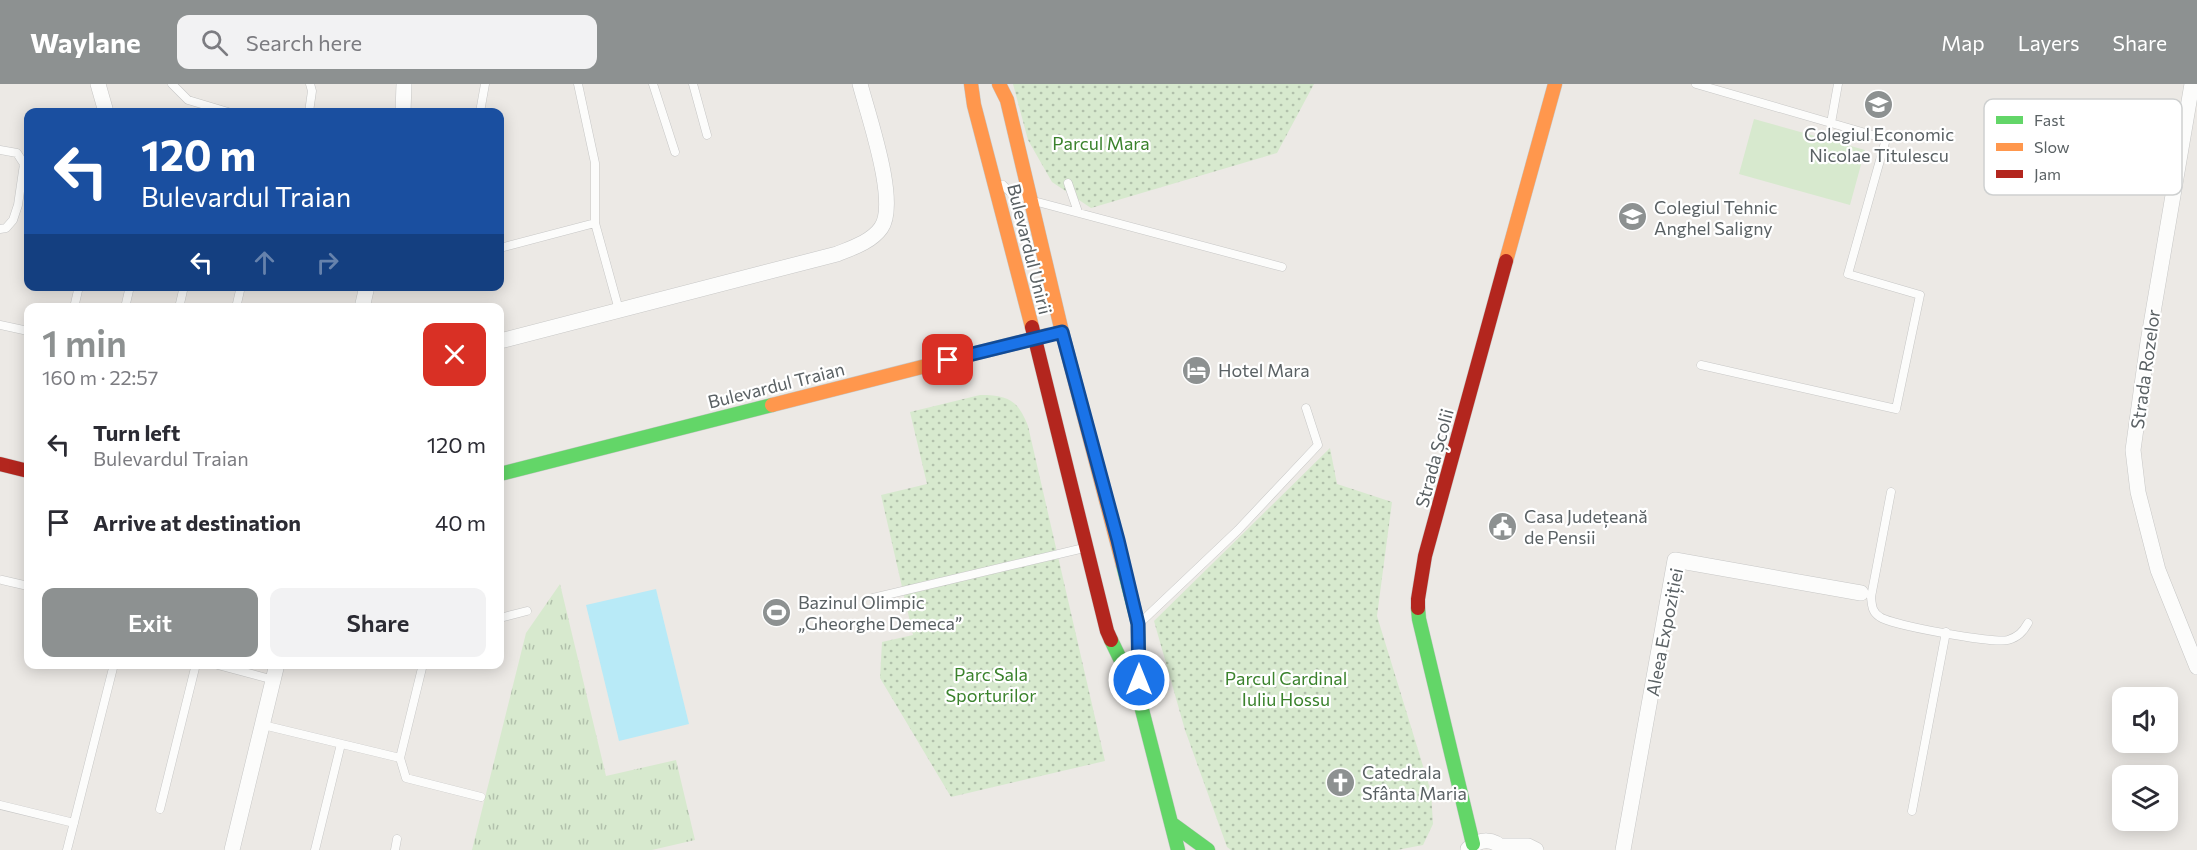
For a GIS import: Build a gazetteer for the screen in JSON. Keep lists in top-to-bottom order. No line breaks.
{"streets":{"main road":["Bulevardul Unirii","Bulevardul Traian","Strada Școlii"],"street":["Strada Rozelor","Aleea Expoziției"]},"crossings":[["Bulevardul Unirii","Bulevardul Traian"]],"parks":["Parcul Mara","Parc Sala Sporturilor","Parcul Cardinal Iuliu Hossu"],"places":{"school or university":["Colegiul Economic Nicolae Titulescu","Colegiul Tehnic Anghel Saligny"],"hotel":["Hotel Mara"],"public building":["Casa Județeană de Pensii"],"sports":["Bazinul Olimpic „Gheorghe Demeca”"],"church":["Catedrala Sfânta Maria"]},"legend":["Fast","Slow","Jam"],"page":{"header":"Waylane","search":"Search here","nav":["Map","Layers","Share"],"turn":["120 m","Bulevardul Traian"],"heading":["1 min","160 m · 22:57"],"list":[{"name":"Turn left","note":"Bulevardul Traian","value":"120 m"},{"name":"Arrive at destination","value":"40 m"}],"buttons":["Exit","Share"]}}
